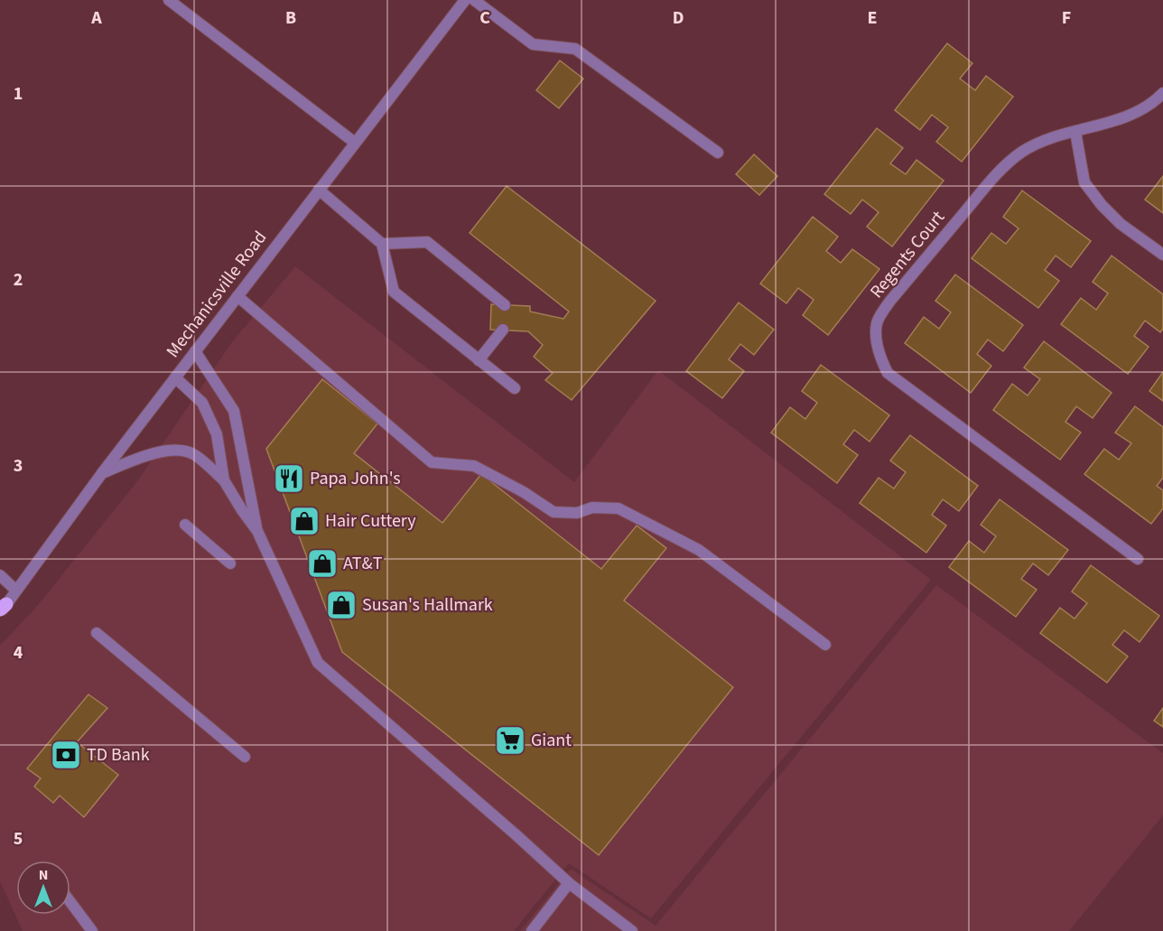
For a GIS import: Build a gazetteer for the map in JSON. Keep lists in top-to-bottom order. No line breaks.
{"streets":{"street":["Regents Court","Mechanicsville Road"]},"places":{"restaurant":["Papa John's"],"shop":["Hair Cuttery","AT&T","Susan's Hallmark"],"supermarket":["Giant"],"bank":["TD Bank"]},"north":"top","grid":{"columns":["A","B","C","D","E","F"],"rows":["1","2","3","4","5"]}}
